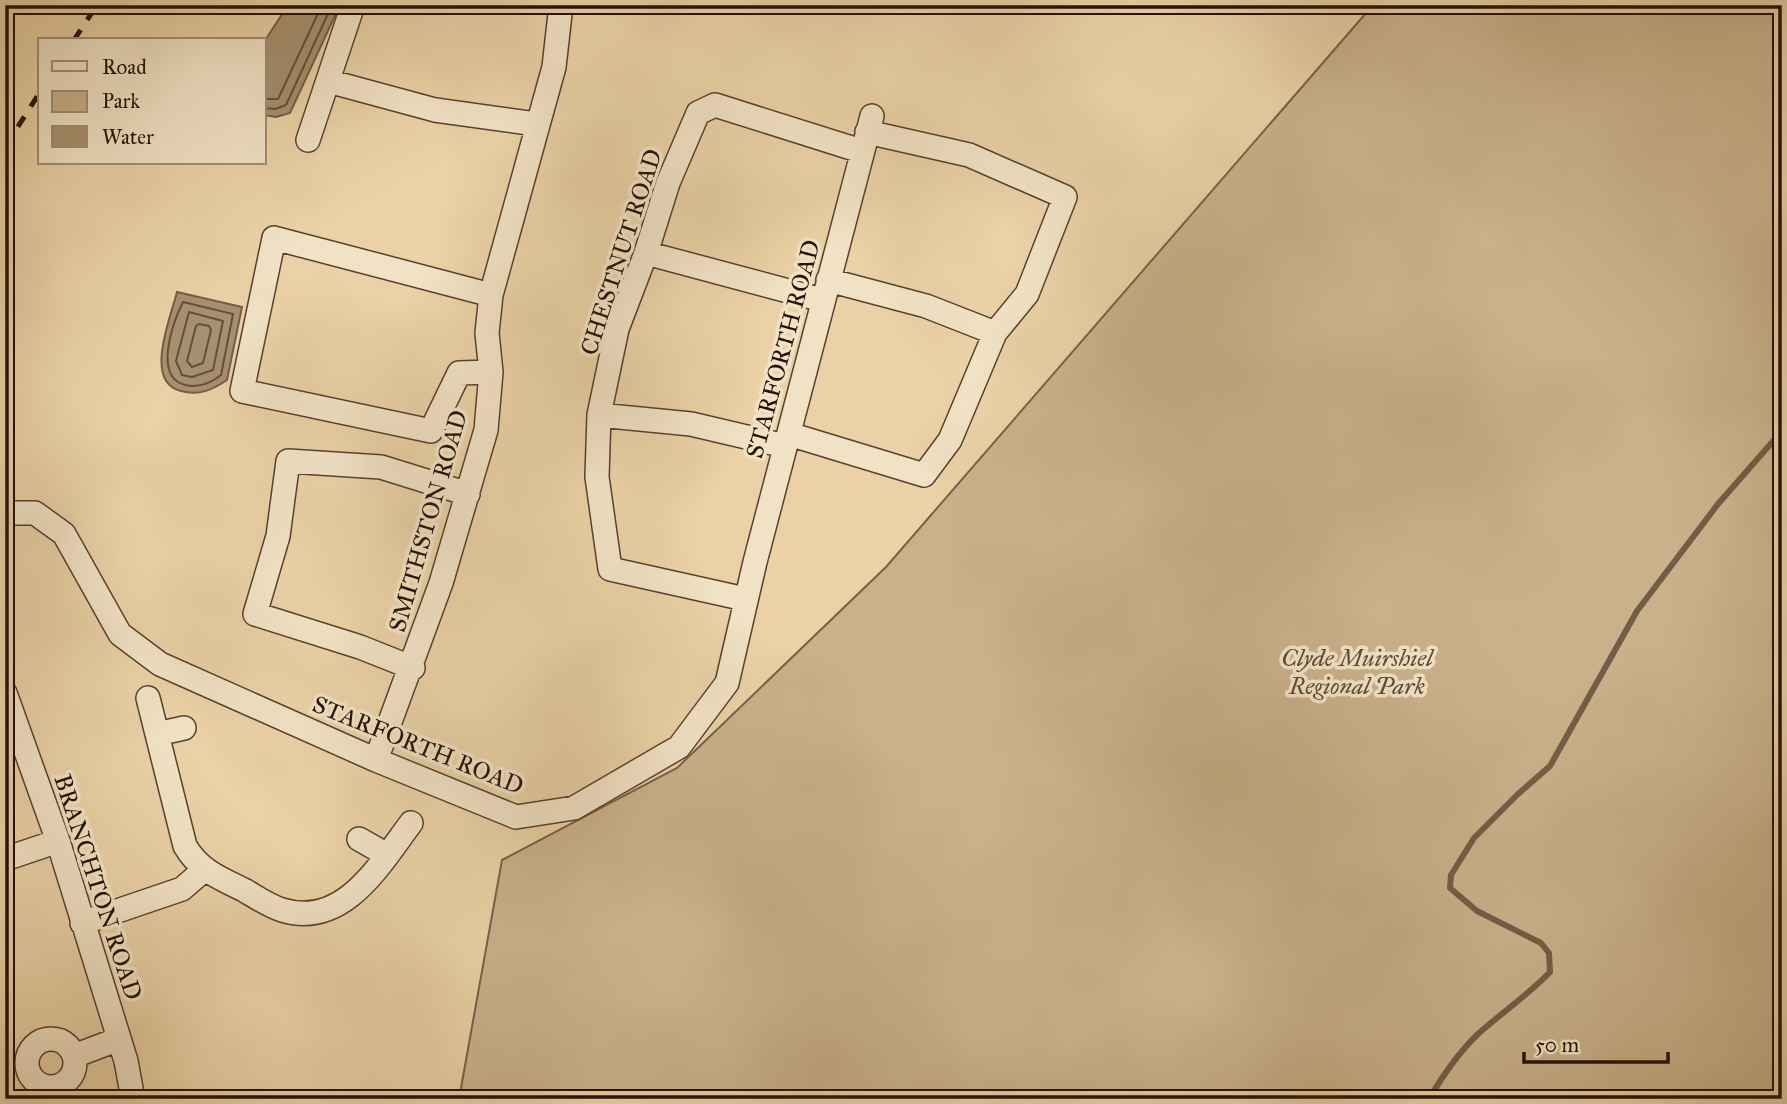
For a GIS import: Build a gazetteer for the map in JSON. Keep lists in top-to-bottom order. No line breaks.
{"streets":{"street":["CHESTNUT ROAD","STARFORTH ROAD","SMITHSTON ROAD","BRANCHTON ROAD"]},"crossings":[["CHESTNUT ROAD","STARFORTH ROAD"],["STARFORTH ROAD","SMITHSTON ROAD"]],"parks":["Clyde Muirshiel Regional Park"],"legend":["Road","Park","Water"],"scale_bar":"50 m"}
